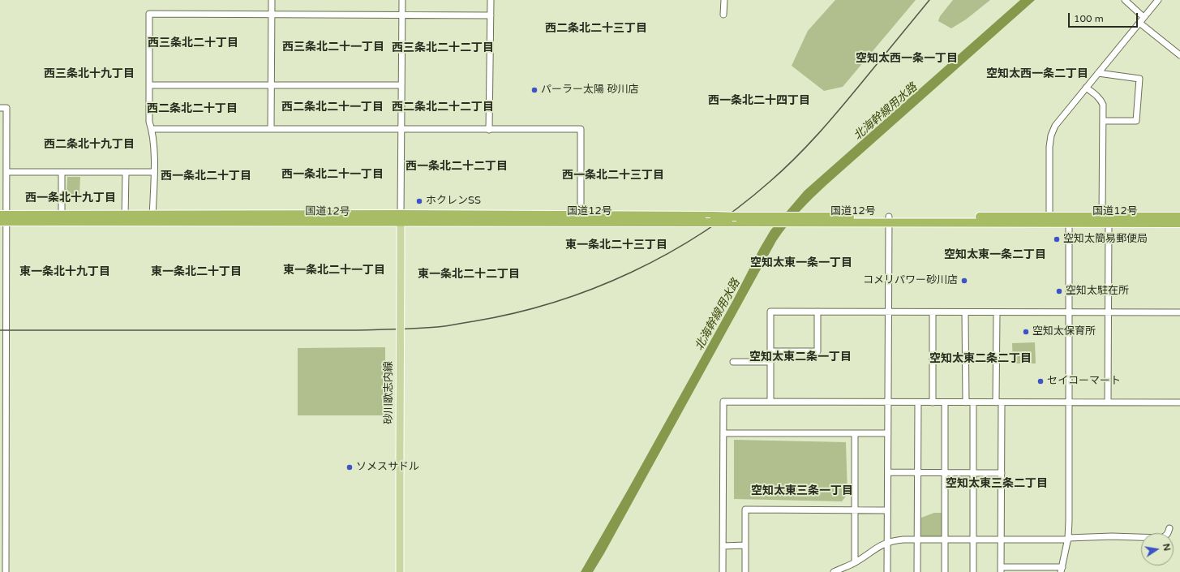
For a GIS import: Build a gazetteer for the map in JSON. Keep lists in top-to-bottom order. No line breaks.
{"streets":{"highway":["国道12号"],"main road":["砂川歌志内線"]},"crossings":[["国道12号","砂川歌志内線"]],"districts":["西二条北二十三丁目","西三条北二十丁目","西三条北二十一丁目","西三条北二十二丁目","空知太西一条一丁目","西三条北十九丁目","空知太西一条二丁目","西一条北二十四丁目","西二条北二十一丁目","西二条北二十二丁目","西二条北二十丁目","西二条北十九丁目","西一条北二十二丁目","西一条北二十一丁目","西一条北二十三丁目","西一条北二十丁目","西一条北十九丁目","東一条北二十三丁目","空知太東一条二丁目","空知太東一条一丁目","東一条北二十一丁目","東一条北十九丁目","東一条北二十丁目","東一条北二十二丁目","空知太東二条一丁目","空知太東二条二丁目","空知太東三条二丁目","空知太東三条一丁目"],"water":["北海幹線用水路"],"places":["パーラー太陽 砂川店","ホクレンSS","空知太簡易郵便局","コメリパワー砂川店","空知太駐在所","空知太保育所","セイコーマート","ソメスサドル"],"scale_bar":"100 m","north":"right"}
